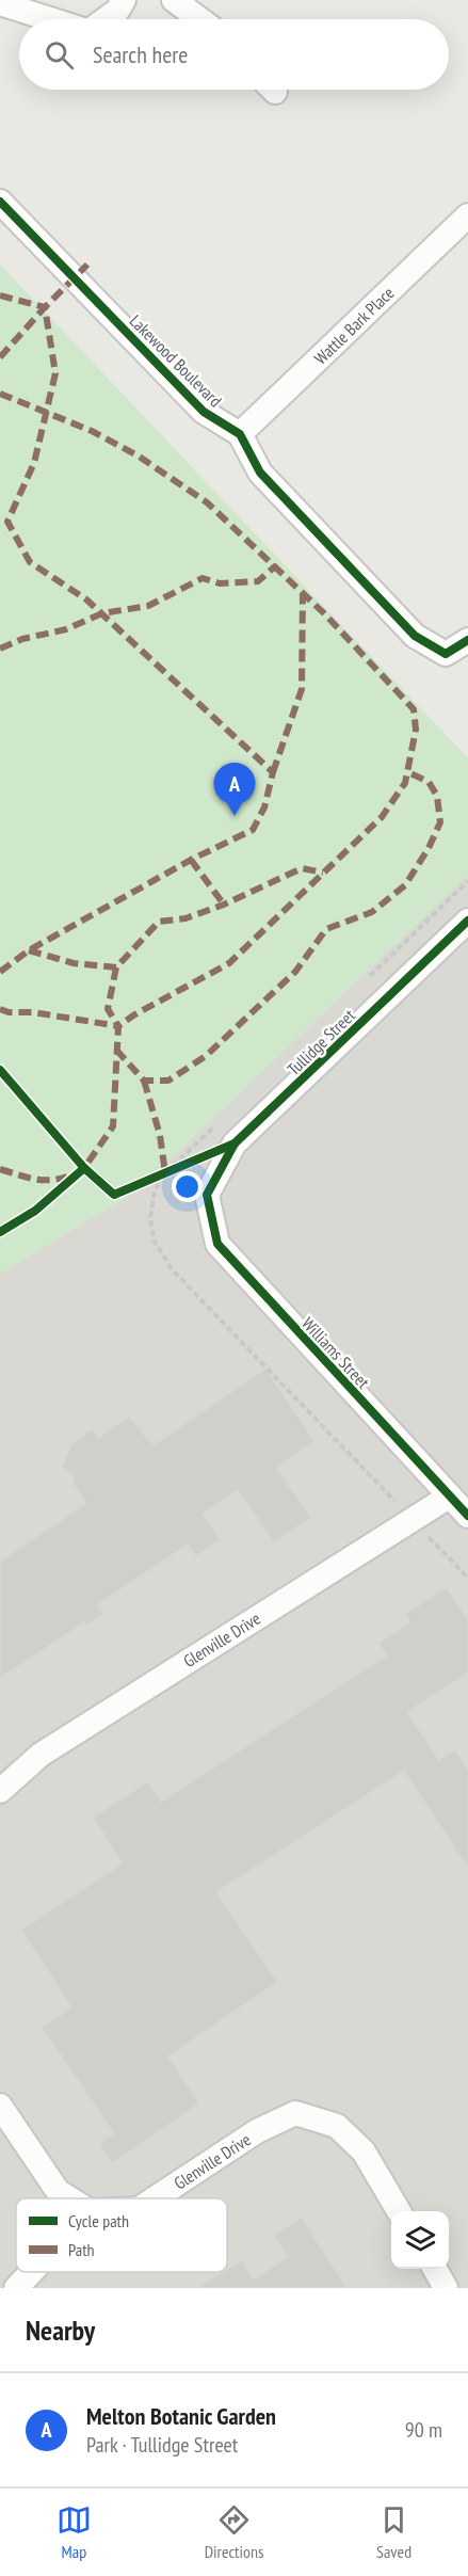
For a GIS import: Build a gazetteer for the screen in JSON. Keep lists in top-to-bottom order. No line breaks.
{"streets":{"street":["Wattle Bark Place","Lakewood Boulevard","Tullidge Street","Williams Street","Glenville Drive"]},"crossings":[["Wattle Bark Place","Lakewood Boulevard"],["Tullidge Street","Williams Street"],["Williams Street","Glenville Drive"]],"legend":["Cycle path","Path"],"page":{"search":"Search here","pins":"A","heading":"Nearby","list":[{"mark":"A","name":"Melton Botanic Garden","note":"Park · Tullidge Street","value":"90 m"}],"nav":["Map","Directions","Saved"]}}
